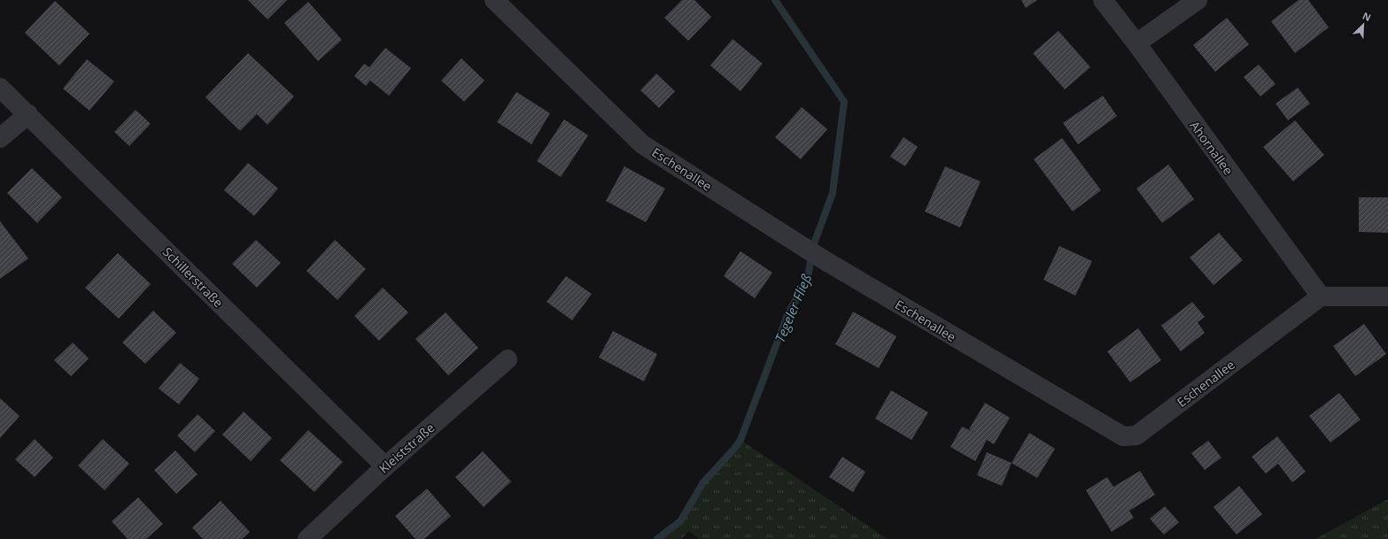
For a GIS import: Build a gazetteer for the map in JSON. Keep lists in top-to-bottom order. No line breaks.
{"streets":{"street":["Ahornallee","Eschenallee","Schillerstraße","Kleiststraße"]},"crossings":[["Ahornallee","Eschenallee"],["Schillerstraße","Kleiststraße"]],"water":["Tegeler Fließ"],"north":"top right"}
